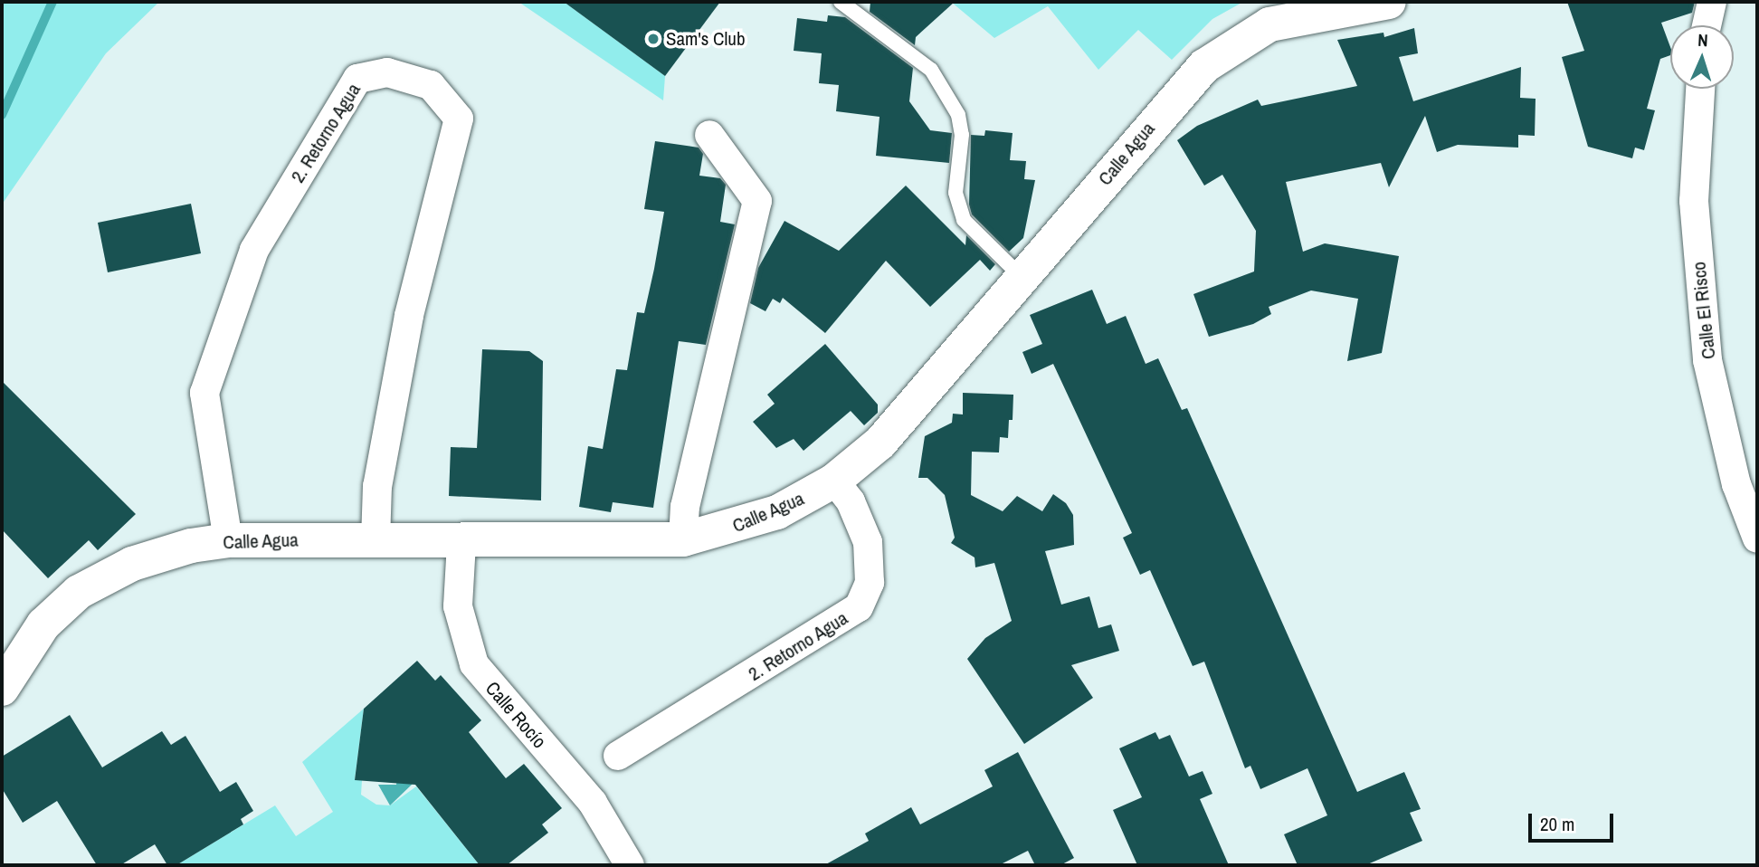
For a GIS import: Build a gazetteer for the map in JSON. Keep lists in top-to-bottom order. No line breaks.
{"streets":{"street":["2. Retorno Agua","Calle Agua","Calle El Risco","Calle Rocío"]},"crossings":[["2. Retorno Agua","Calle Agua"],["Calle Agua","Calle Rocío"]],"places":["Sam's Club"],"scale_bar":"20 m","north":"top"}
